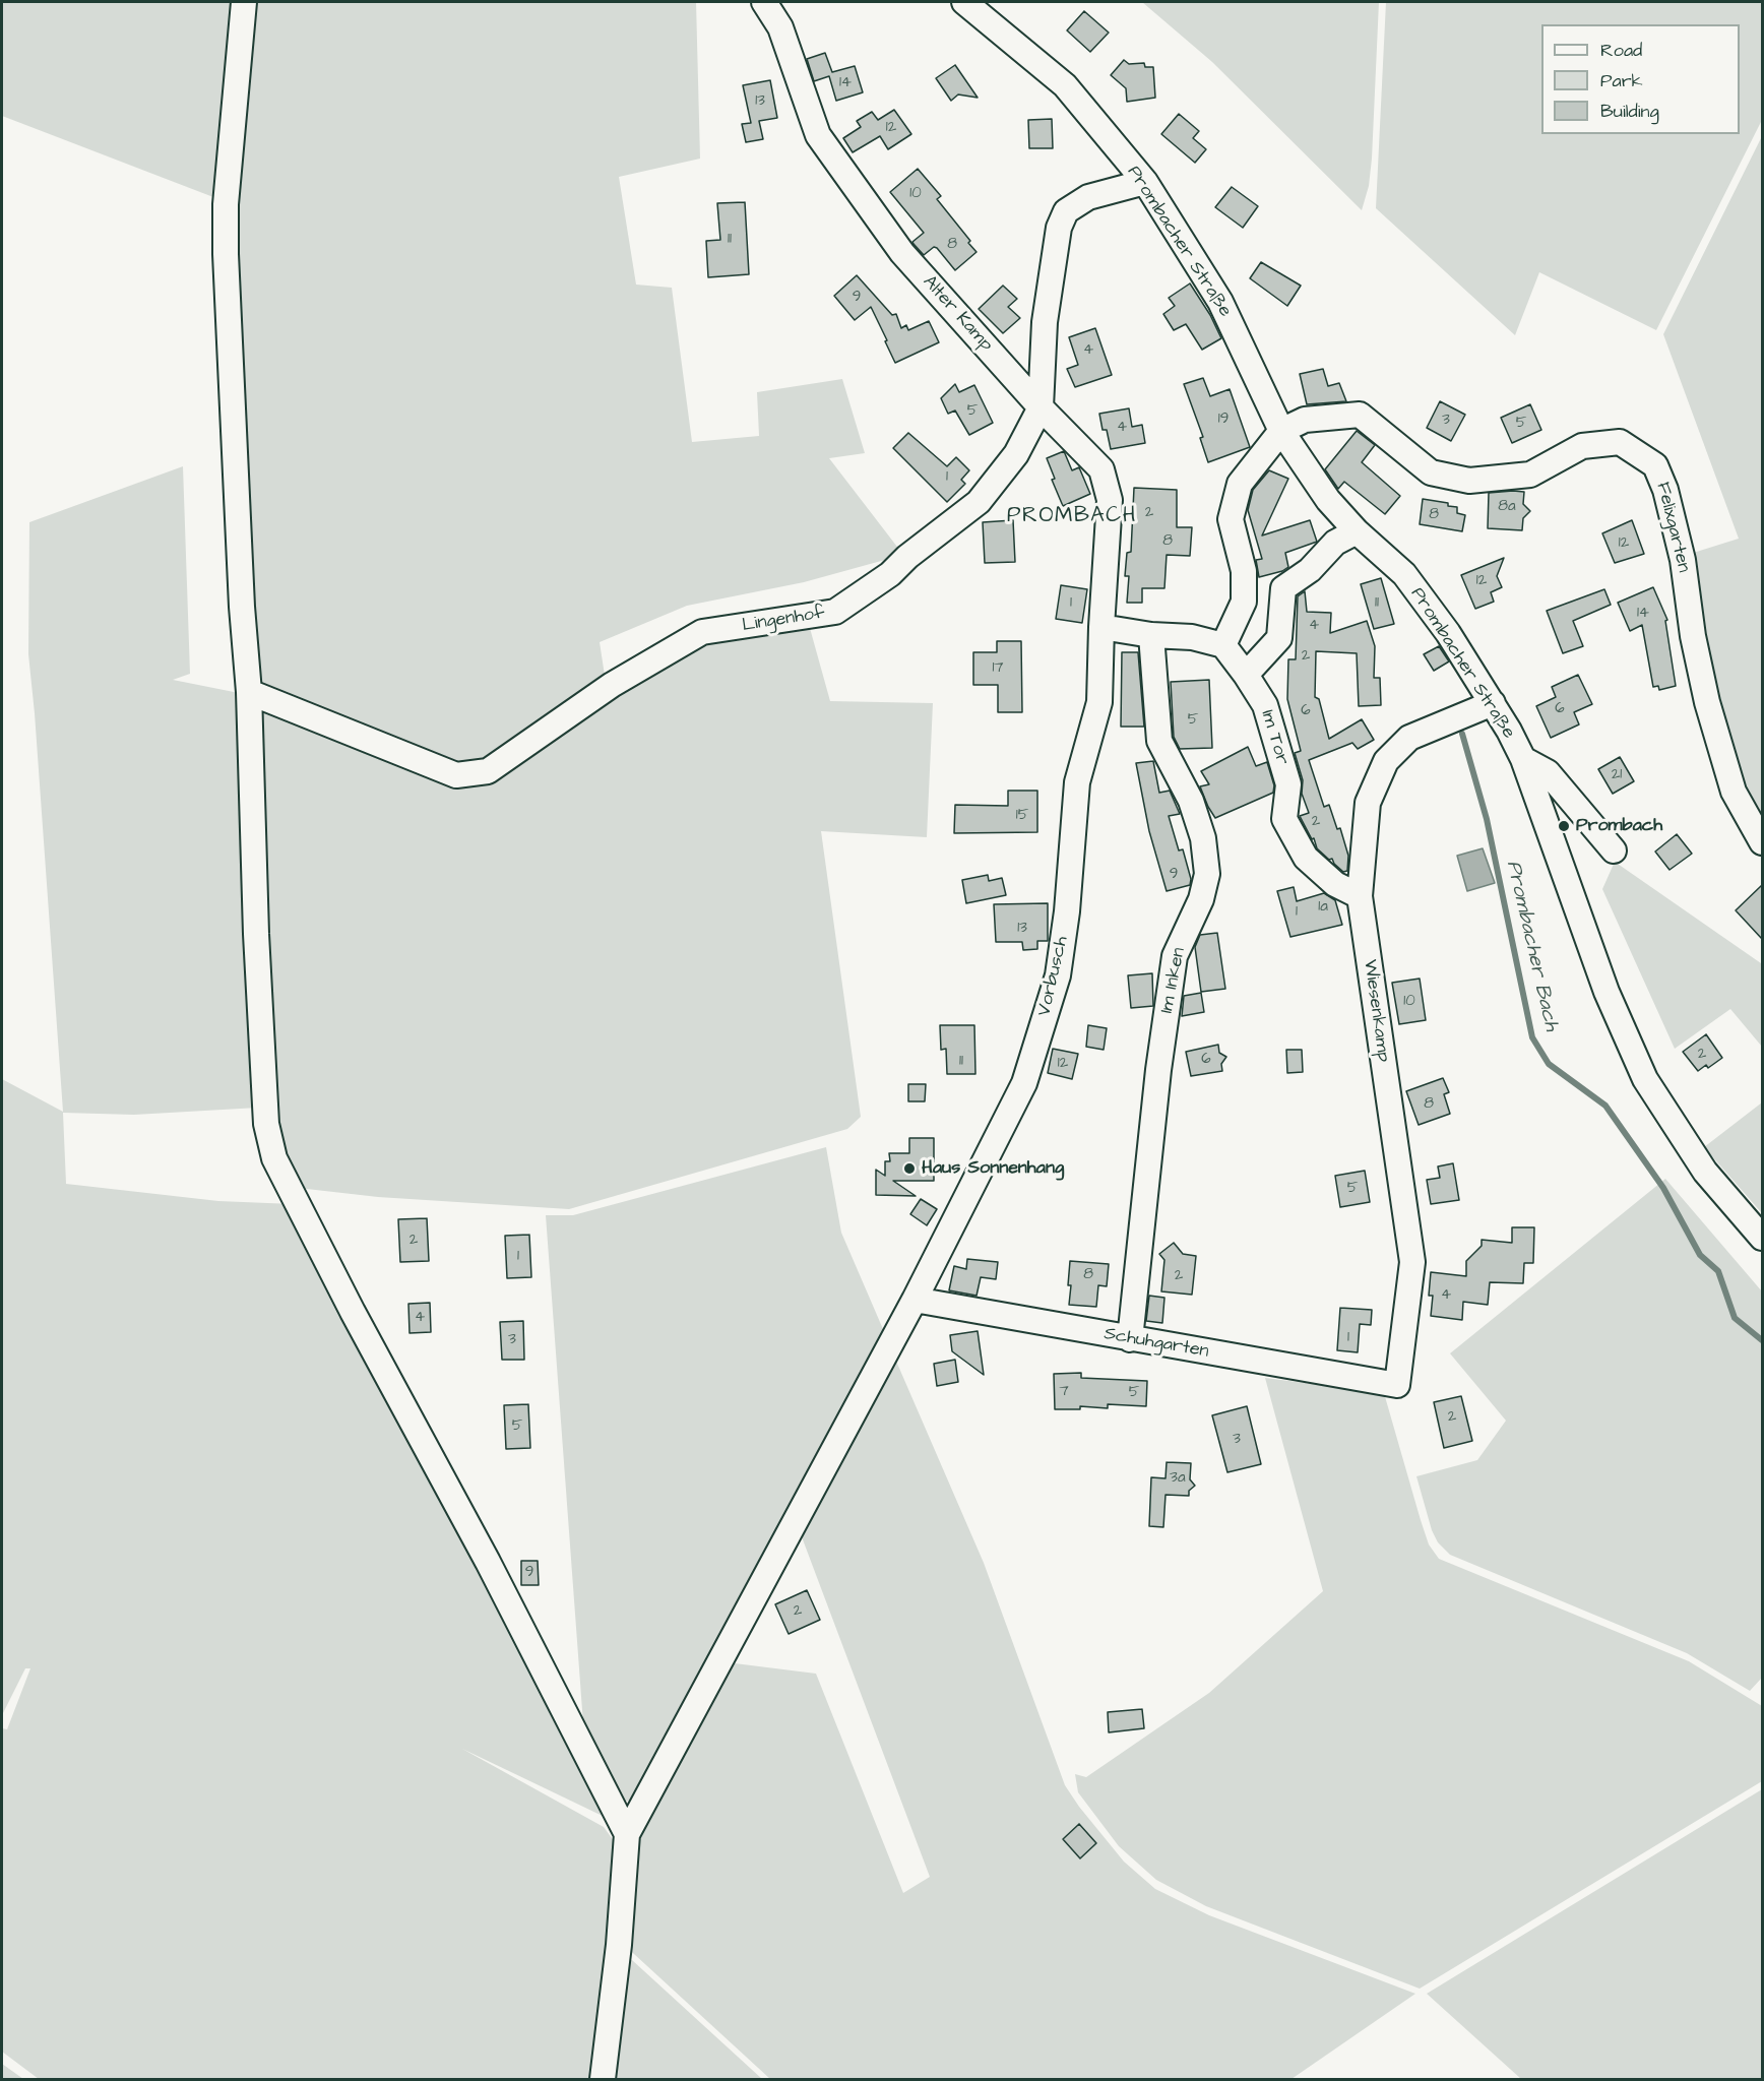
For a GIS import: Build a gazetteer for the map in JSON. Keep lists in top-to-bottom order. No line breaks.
{"streets":{"street":["Prombacher Straße","Alter Kamp","Felixgarten","Lingenhof","Im Tor","Vorbusch","Im Inken","Wiesenkamp","Schuhgarten"]},"crossings":[["Prombacher Straße","Felixgarten"],["Prombacher Straße","Lingenhof"],["Prombacher Straße","Wiesenkamp"],["Alter Kamp","Lingenhof"],["Alter Kamp","Vorbusch"],["Im Tor","Wiesenkamp"],["Vorbusch","Schuhgarten"],["Im Inken","Schuhgarten"],["Wiesenkamp","Schuhgarten"]],"districts":["PROMBACH"],"water":["Prombacher Bach"],"places":["Prombach","Haus Sonnenhang"],"house_numbers":["14","13","12","10","11","8","9","4","5","19","3","5","4","1","8a","2","8","8","12","12","1","11","14","4","2","17","6","6","5","21","15","2","9","1a","1","13","10","2","6","11","12","8","5","2","1","8","2","4","4","1","3","7","5","2","5","3","3a","9","2"],"legend":["Road","Park","Building"]}
